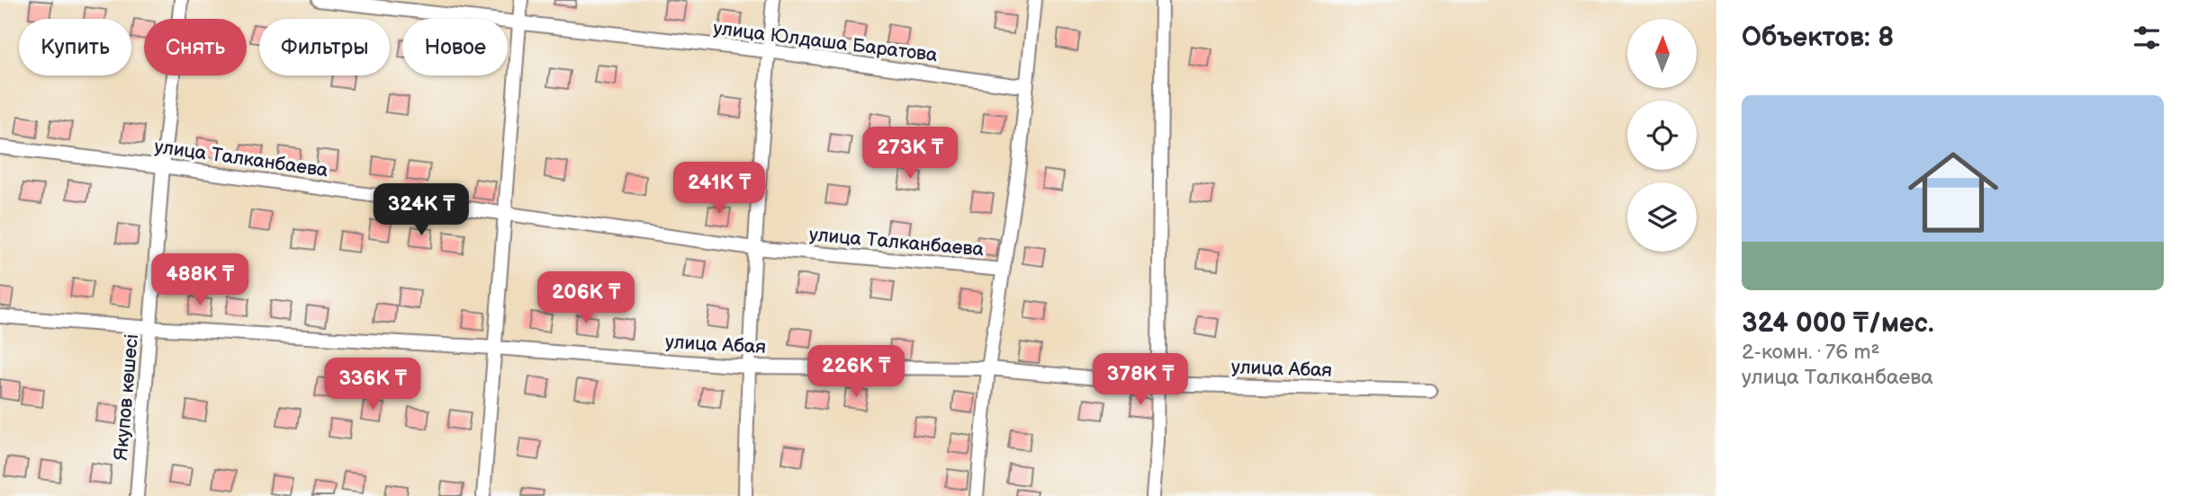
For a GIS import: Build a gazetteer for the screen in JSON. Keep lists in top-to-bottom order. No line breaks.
{"streets":{"street":["улица Юлдаша Баратова","улица Талканбаева","улица Абая","Якупов көшесі"]},"crossings":[["улица Талканбаева","Якупов көшесі"],["улица Абая","Якупов көшесі"]],"north":"top","page":{"heading":"Объектов: 8","chip":["Купить","Снять","Фильтры","Новое"],"list":[{"name":"324 000 ₸/мес.","note":"2-комн. · 76 m² · улица Талканбаева"}],"price":["273K ₸","241K ₸","324K ₸","488K ₸","206K ₸","226K ₸","378K ₸","336K ₸"]}}
